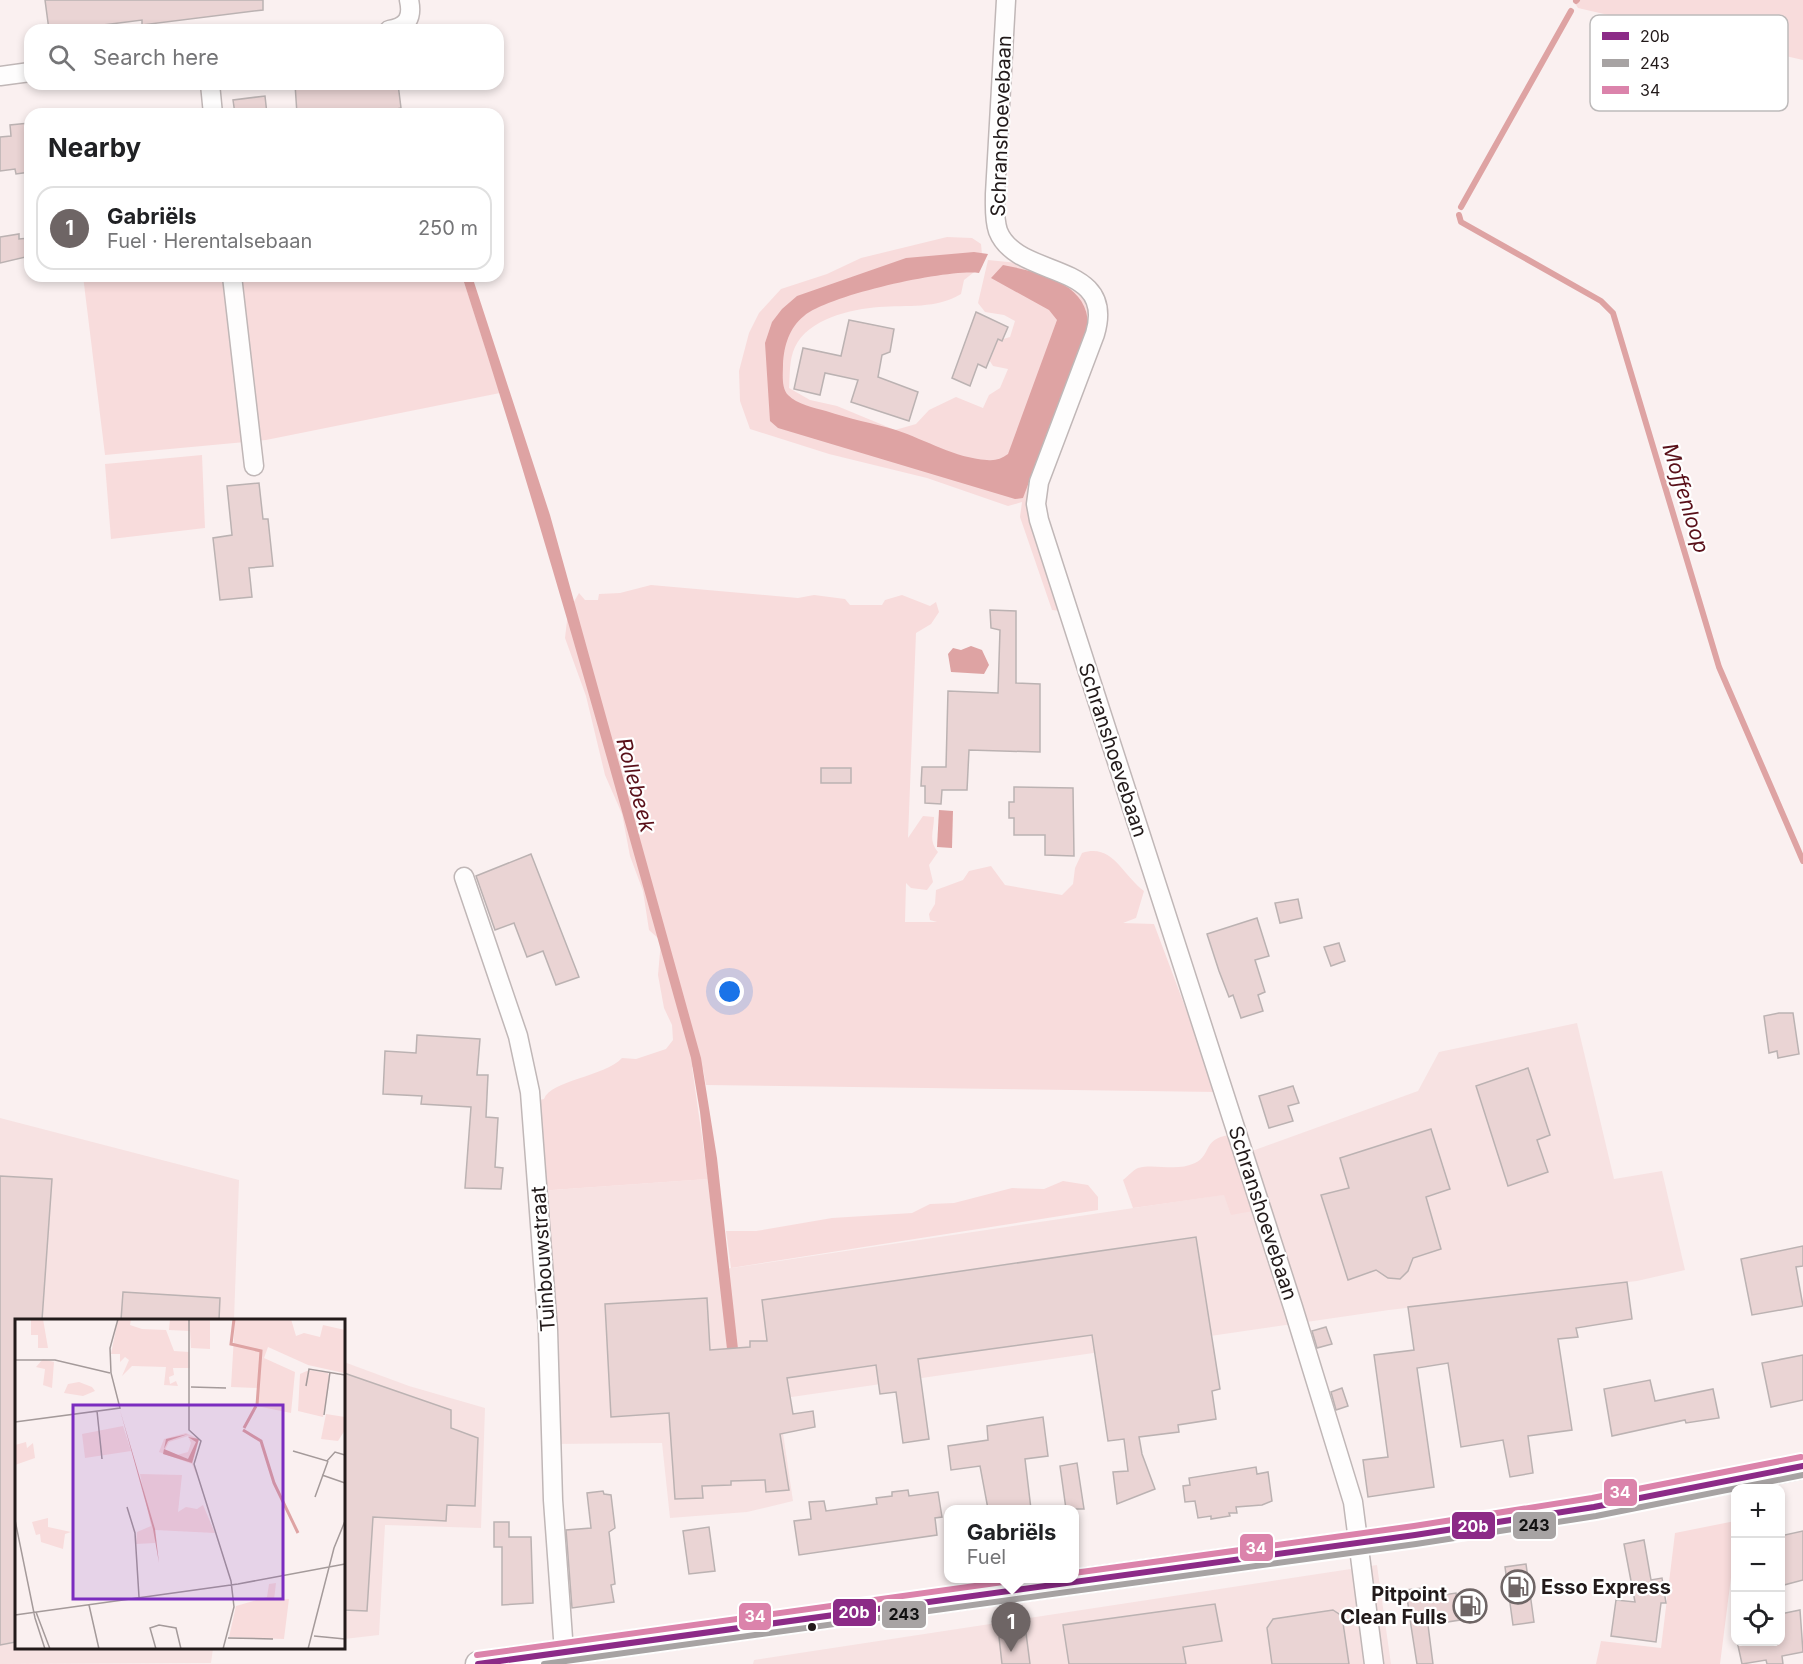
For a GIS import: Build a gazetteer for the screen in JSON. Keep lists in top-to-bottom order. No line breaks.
{"streets":{"street":["Schranshoevebaan","Tuinbouwstraat"]},"water":["Moffenloop","Rollebeek"],"places":{"fuel station":["Esso Express","Pitpoint Clean Fulls"]},"lines":["transit line 34","transit line 20b","transit line 243"],"legend":["20b","243","34"],"page":{"search":"Search here","heading":"Nearby","list":[{"mark":"1","name":"Gabriëls","note":"Fuel · Herentalsebaan","value":"250 m"}],"map_buttons":["+","−"],"popup":["Gabriëls","Fuel"],"pins":"1"}}
